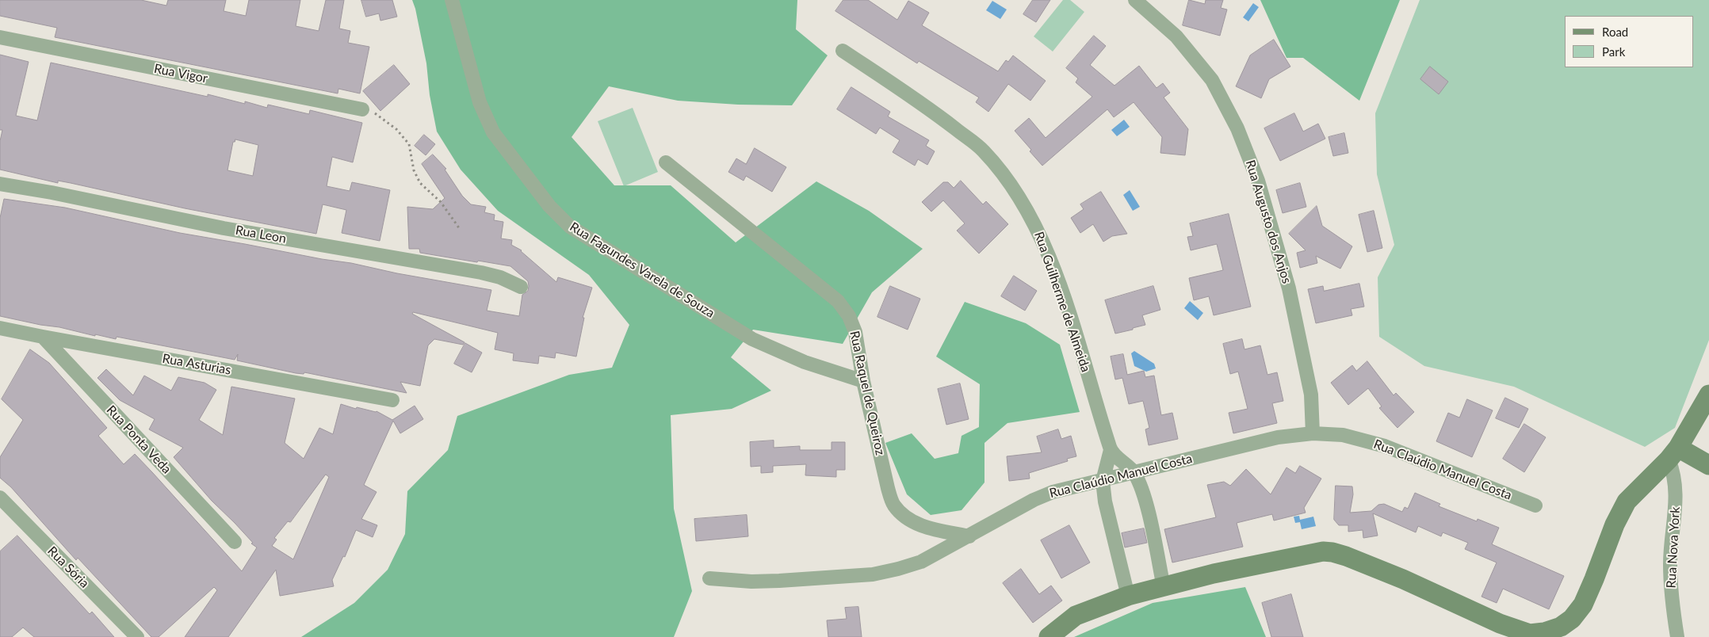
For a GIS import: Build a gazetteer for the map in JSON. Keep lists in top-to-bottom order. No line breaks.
{"streets":{"street":["Rua Vigor","Rua Augusto dos Anjos","Rua Leon","Rua Fagundes Varela de Souza","Rua Guilherme de Almeida","Rua Asturias","Rua Raquel de Queiroz","Rua Ponta Veda","Rua Claúdio Manuel Costa","Rua Nova York","Rua Sória"]},"crossings":[["Rua Augusto dos Anjos","Rua Claúdio Manuel Costa"],["Rua Fagundes Varela de Souza","Rua Raquel de Queiroz"],["Rua Guilherme de Almeida","Rua Claúdio Manuel Costa"],["Rua Asturias","Rua Ponta Veda"],["Rua Raquel de Queiroz","Rua Claúdio Manuel Costa"]],"legend":["Road","Park"]}
